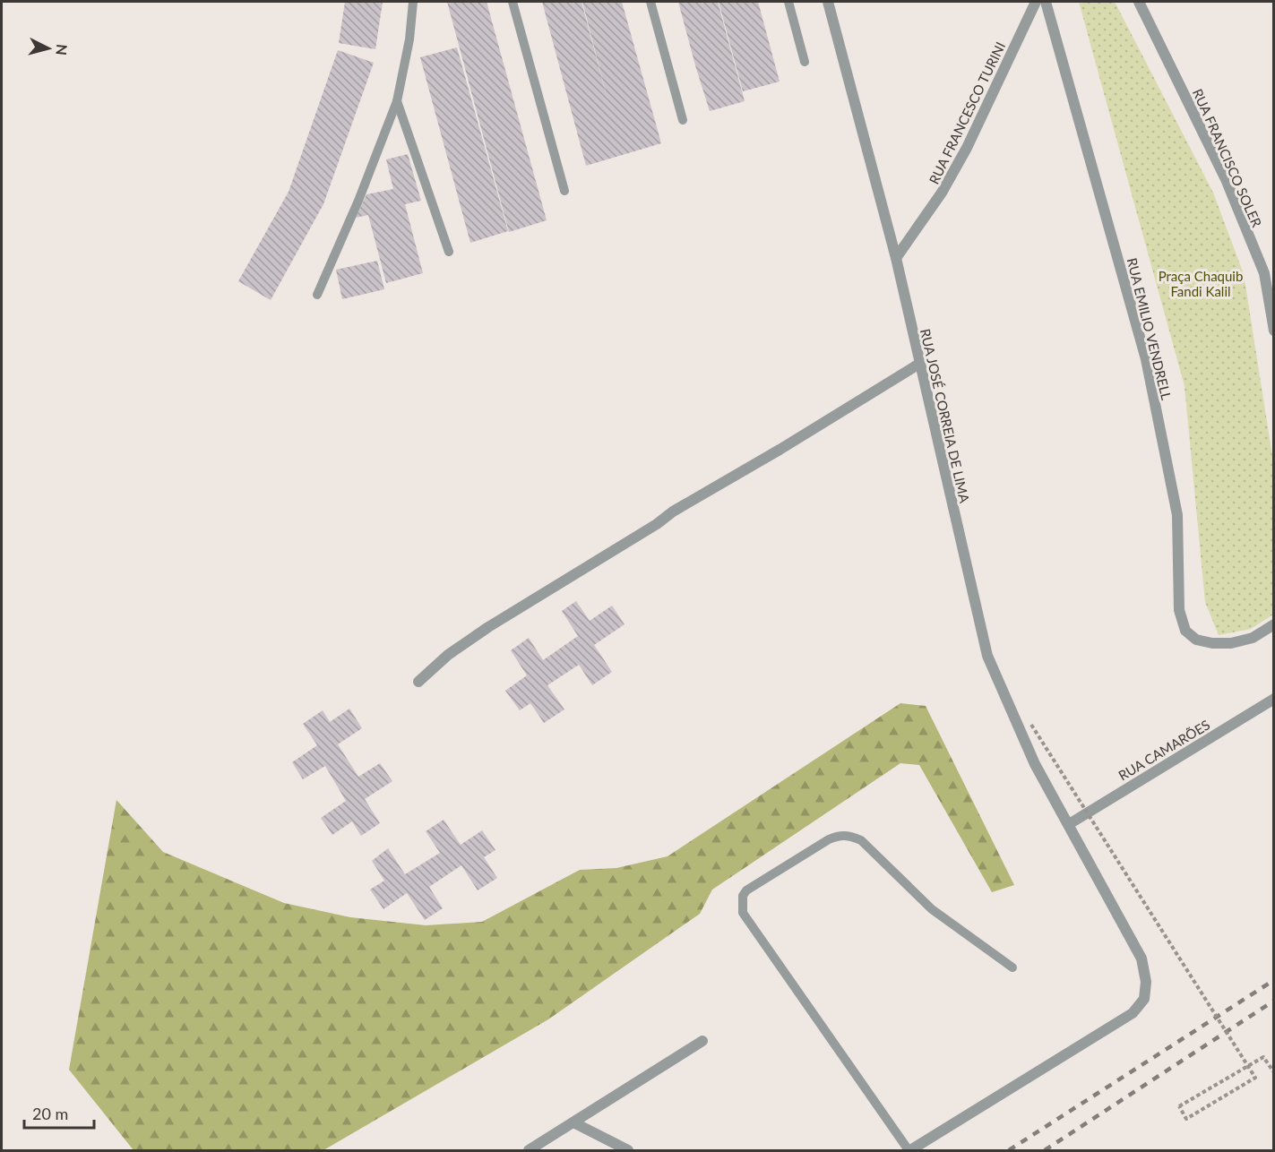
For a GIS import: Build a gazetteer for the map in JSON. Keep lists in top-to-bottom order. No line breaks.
{"streets":{"street":["RUA FRANCESCO TURINI","RUA FRANCISCO SOLER","RUA EMILIO VENDRELL","RUA JOSÉ CORREIA DE LIMA","RUA CAMARÕES"]},"crossings":[["RUA FRANCESCO TURINI","RUA JOSÉ CORREIA DE LIMA"],["RUA JOSÉ CORREIA DE LIMA","RUA CAMARÕES"]],"parks":["Praça Chaquib Fandi Kalil"],"scale_bar":"20 m","north":"right"}
